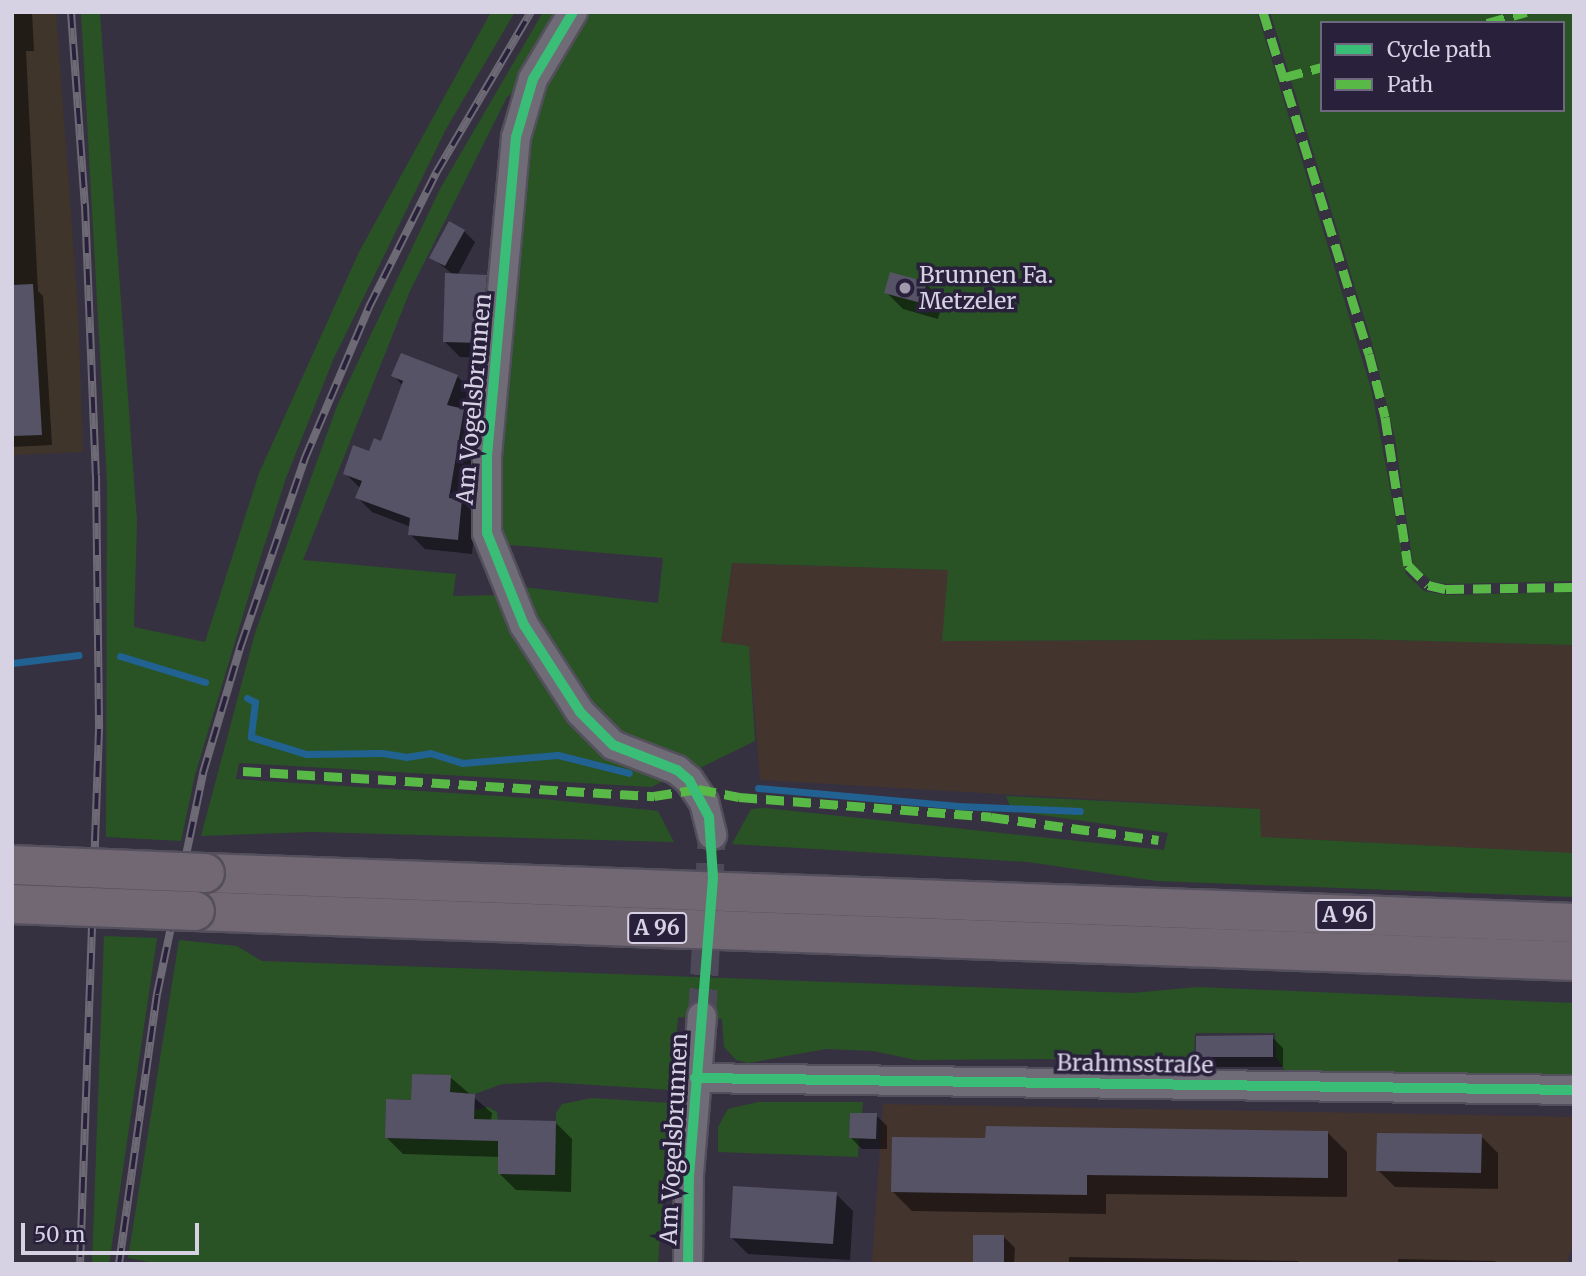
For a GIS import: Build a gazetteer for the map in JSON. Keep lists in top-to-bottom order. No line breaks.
{"streets":{"highway":["A 96"],"street":["Am Vogelsbrunnen","Brahmsstraße"]},"crossings":[["Am Vogelsbrunnen","Brahmsstraße"]],"places":["Brunnen Fa. Metzeler"],"legend":["Cycle path","Path"],"scale_bar":"50 m"}
